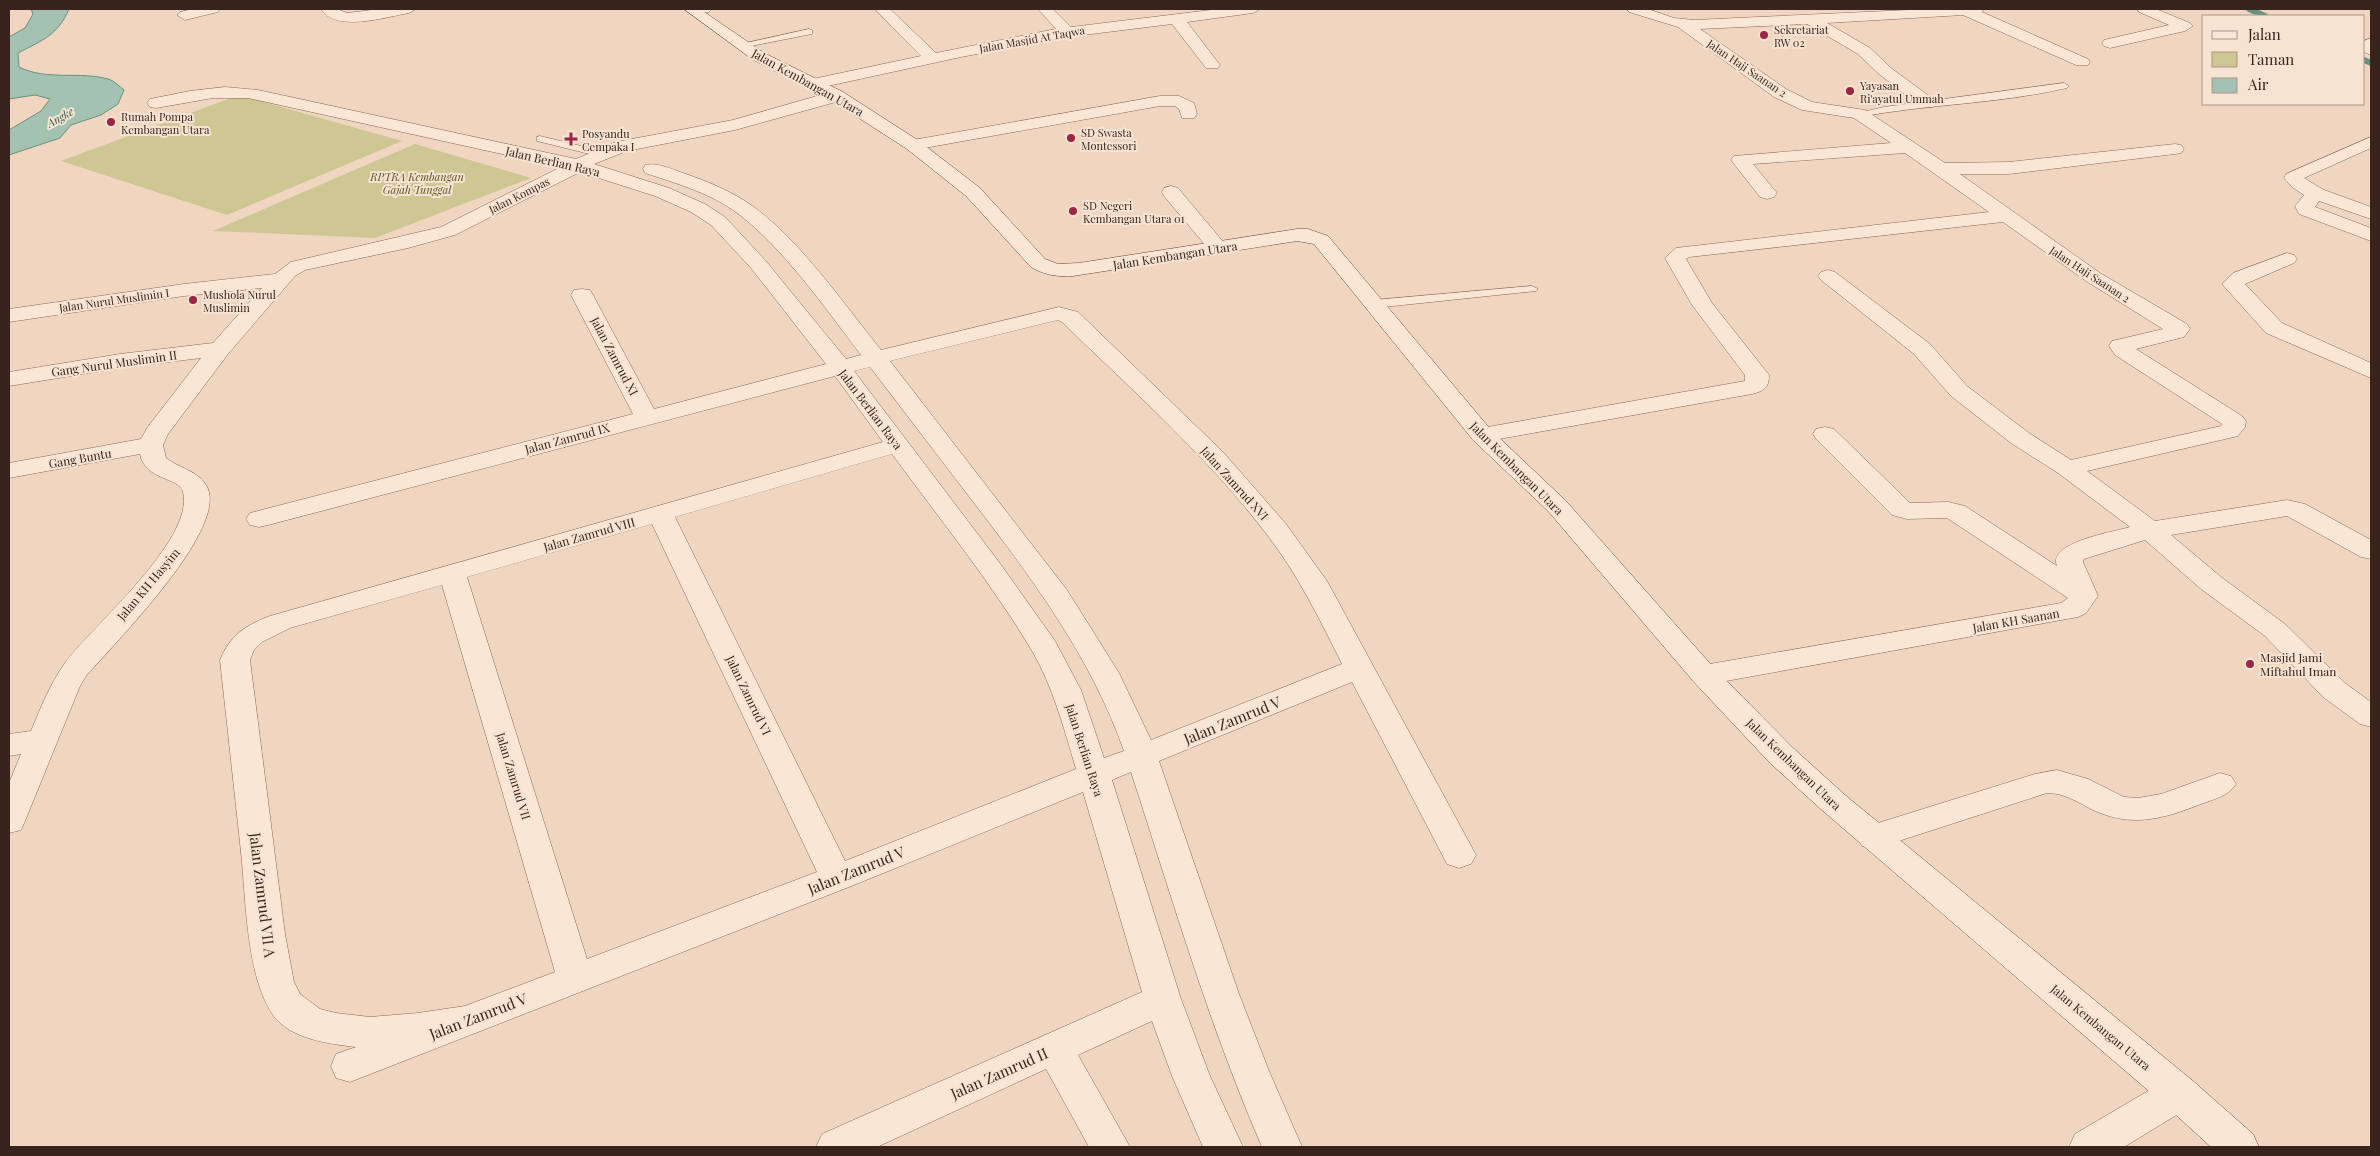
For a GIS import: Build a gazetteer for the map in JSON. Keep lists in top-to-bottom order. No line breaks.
{"streets":{"street":["Jalan Masjid At Taqwa","Jalan Haji Saanan 2","Jalan Kembangan Utara","Jalan Berlian Raya","Jalan Kompas","Jalan Nurul Muslimin I","Jalan Zamrud XI","Gang Nurul Muslimin II","Jalan Zamrud IX","Gang Buntu","Jalan Zamrud XVI","Jalan Zamrud VIII","Jalan KH Hasyim","Jalan KH Saanan","Jalan Zamrud VI","Jalan Zamrud V","Jalan Zamrud VII","Jalan Zamrud VII A","Jalan Zamrud II"]},"crossings":[["Jalan Masjid At Taqwa","Jalan Kembangan Utara"],["Jalan Masjid At Taqwa","Jalan Kompas"],["Jalan Kembangan Utara","Jalan Kompas"],["Jalan Kembangan Utara","Jalan KH Saanan"],["Jalan Berlian Raya","Jalan Kompas"],["Jalan Berlian Raya","Jalan Zamrud IX"],["Jalan Berlian Raya","Jalan Zamrud XVI"],["Jalan Berlian Raya","Jalan Zamrud VIII"],["Jalan Berlian Raya","Jalan Zamrud V"],["Jalan Berlian Raya","Jalan Zamrud II"],["Jalan Kompas","Jalan Nurul Muslimin I"],["Jalan Zamrud XI","Jalan Zamrud IX"],["Jalan Zamrud IX","Jalan Zamrud XVI"],["Gang Buntu","Jalan KH Hasyim"],["Jalan Zamrud XVI","Jalan Zamrud V"],["Jalan Zamrud VIII","Jalan Zamrud VI"],["Jalan Zamrud VIII","Jalan Zamrud VII"],["Jalan Zamrud VIII","Jalan Zamrud VII A"],["Jalan Zamrud VI","Jalan Zamrud V"],["Jalan Zamrud V","Jalan Zamrud VII"],["Jalan Zamrud V","Jalan Zamrud VII A"]],"water":["Angke"],"parks":["RPTRA Kembangan Gajah Tunggal"],"places":{"other":["Sekretariat RW 02","Yayasan Ri'ayatul Ummah","Rumah Pompa Kembangan Utara","SD Swasta Montessori","SD Negeri Kembangan Utara 01","Mushola Nurul Muslimin","Masjid Jami Miftahul Iman"],"health":["Posyandu Cempaka I"]},"legend":["Jalan","Taman","Air"]}
